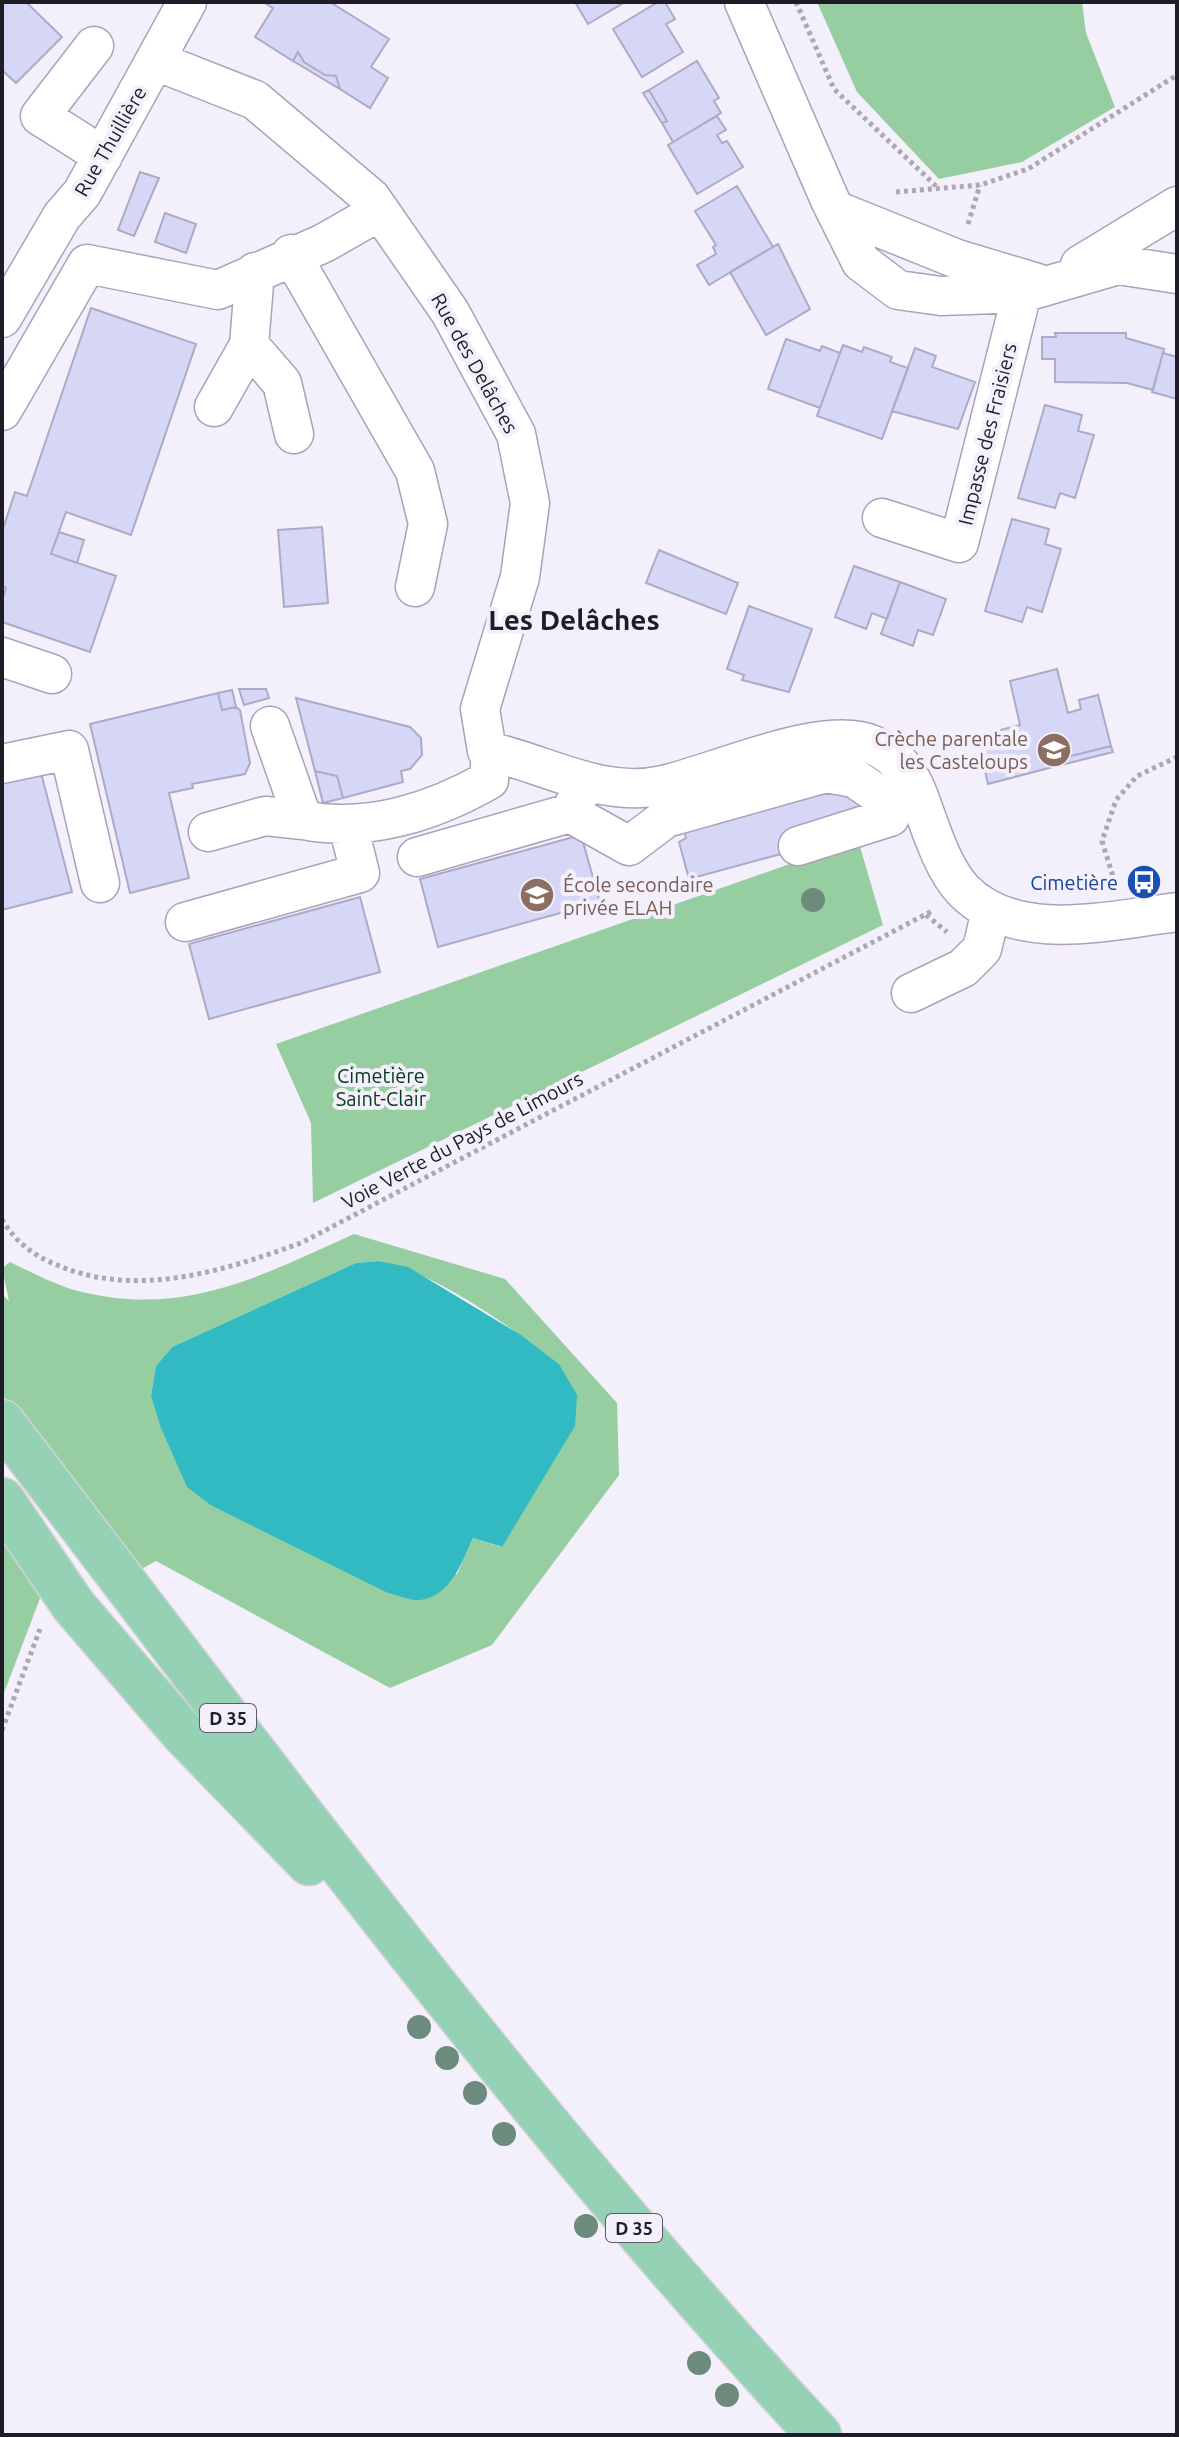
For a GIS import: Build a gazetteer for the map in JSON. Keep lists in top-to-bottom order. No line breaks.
{"streets":{"main road":["D 35"],"street":["Rue Thuillière","Rue des Delâches","Impasse des Fraisiers"],"path":["Voie Verte du Pays de Limours"]},"crossings":[["Rue Thuillière","Rue des Delâches"]],"districts":["Les Delâches"],"parks":["Cimetière Saint-Clair"],"places":{"school or university":["Crèche parentale les Casteloups","École secondaire privée ELAH"],"bus stop":["Cimetière"]}}
